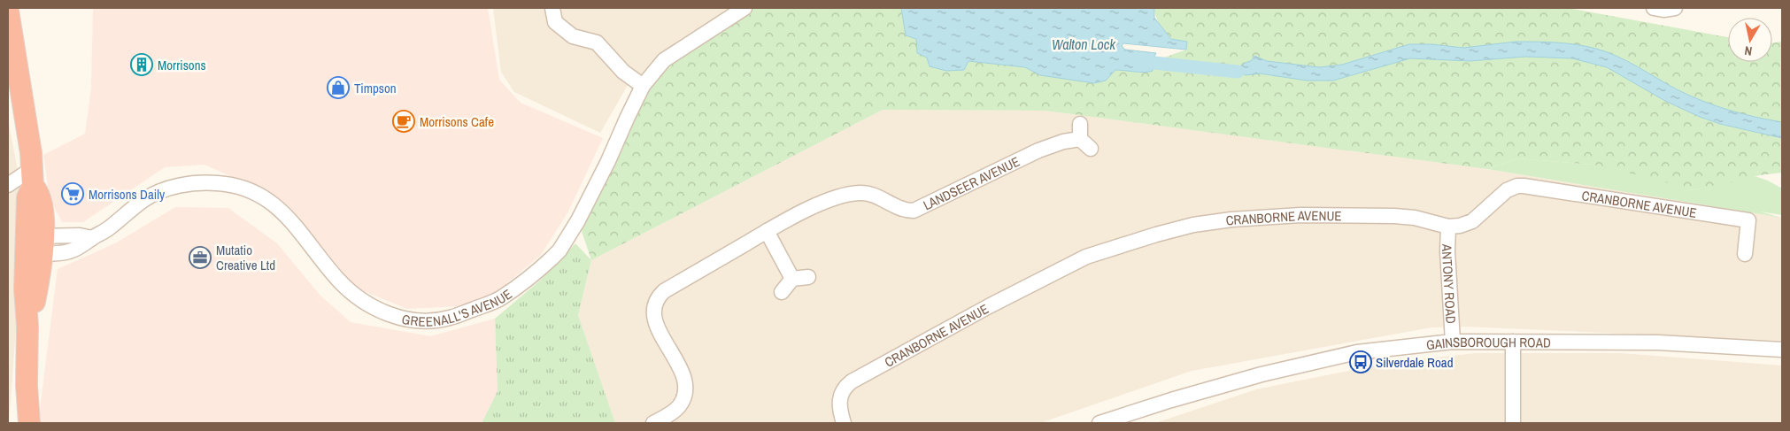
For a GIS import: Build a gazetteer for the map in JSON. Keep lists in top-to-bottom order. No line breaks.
{"streets":{"street":["LANDSEER AVENUE","CRANBORNE AVENUE","ANTONY ROAD","GREENALL'S AVENUE","GAINSBOROUGH ROAD"]},"crossings":[["CRANBORNE AVENUE","ANTONY ROAD"],["ANTONY ROAD","GAINSBOROUGH ROAD"]],"water":["Walton Lock"],"places":{"building":["Morrisons"],"shop":["Timpson"],"cafe":["Morrisons Cafe"],"supermarket":["Morrisons Daily"],"office":["Mutatio Creative Ltd"],"bus stop":["Silverdale Road"]},"north":"bottom"}
